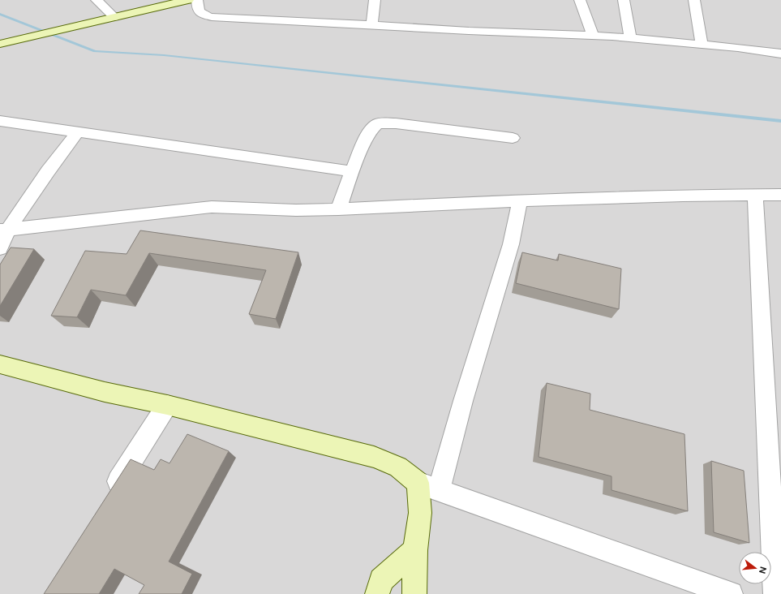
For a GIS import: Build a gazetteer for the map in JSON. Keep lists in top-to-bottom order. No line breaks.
{"north":"right"}
